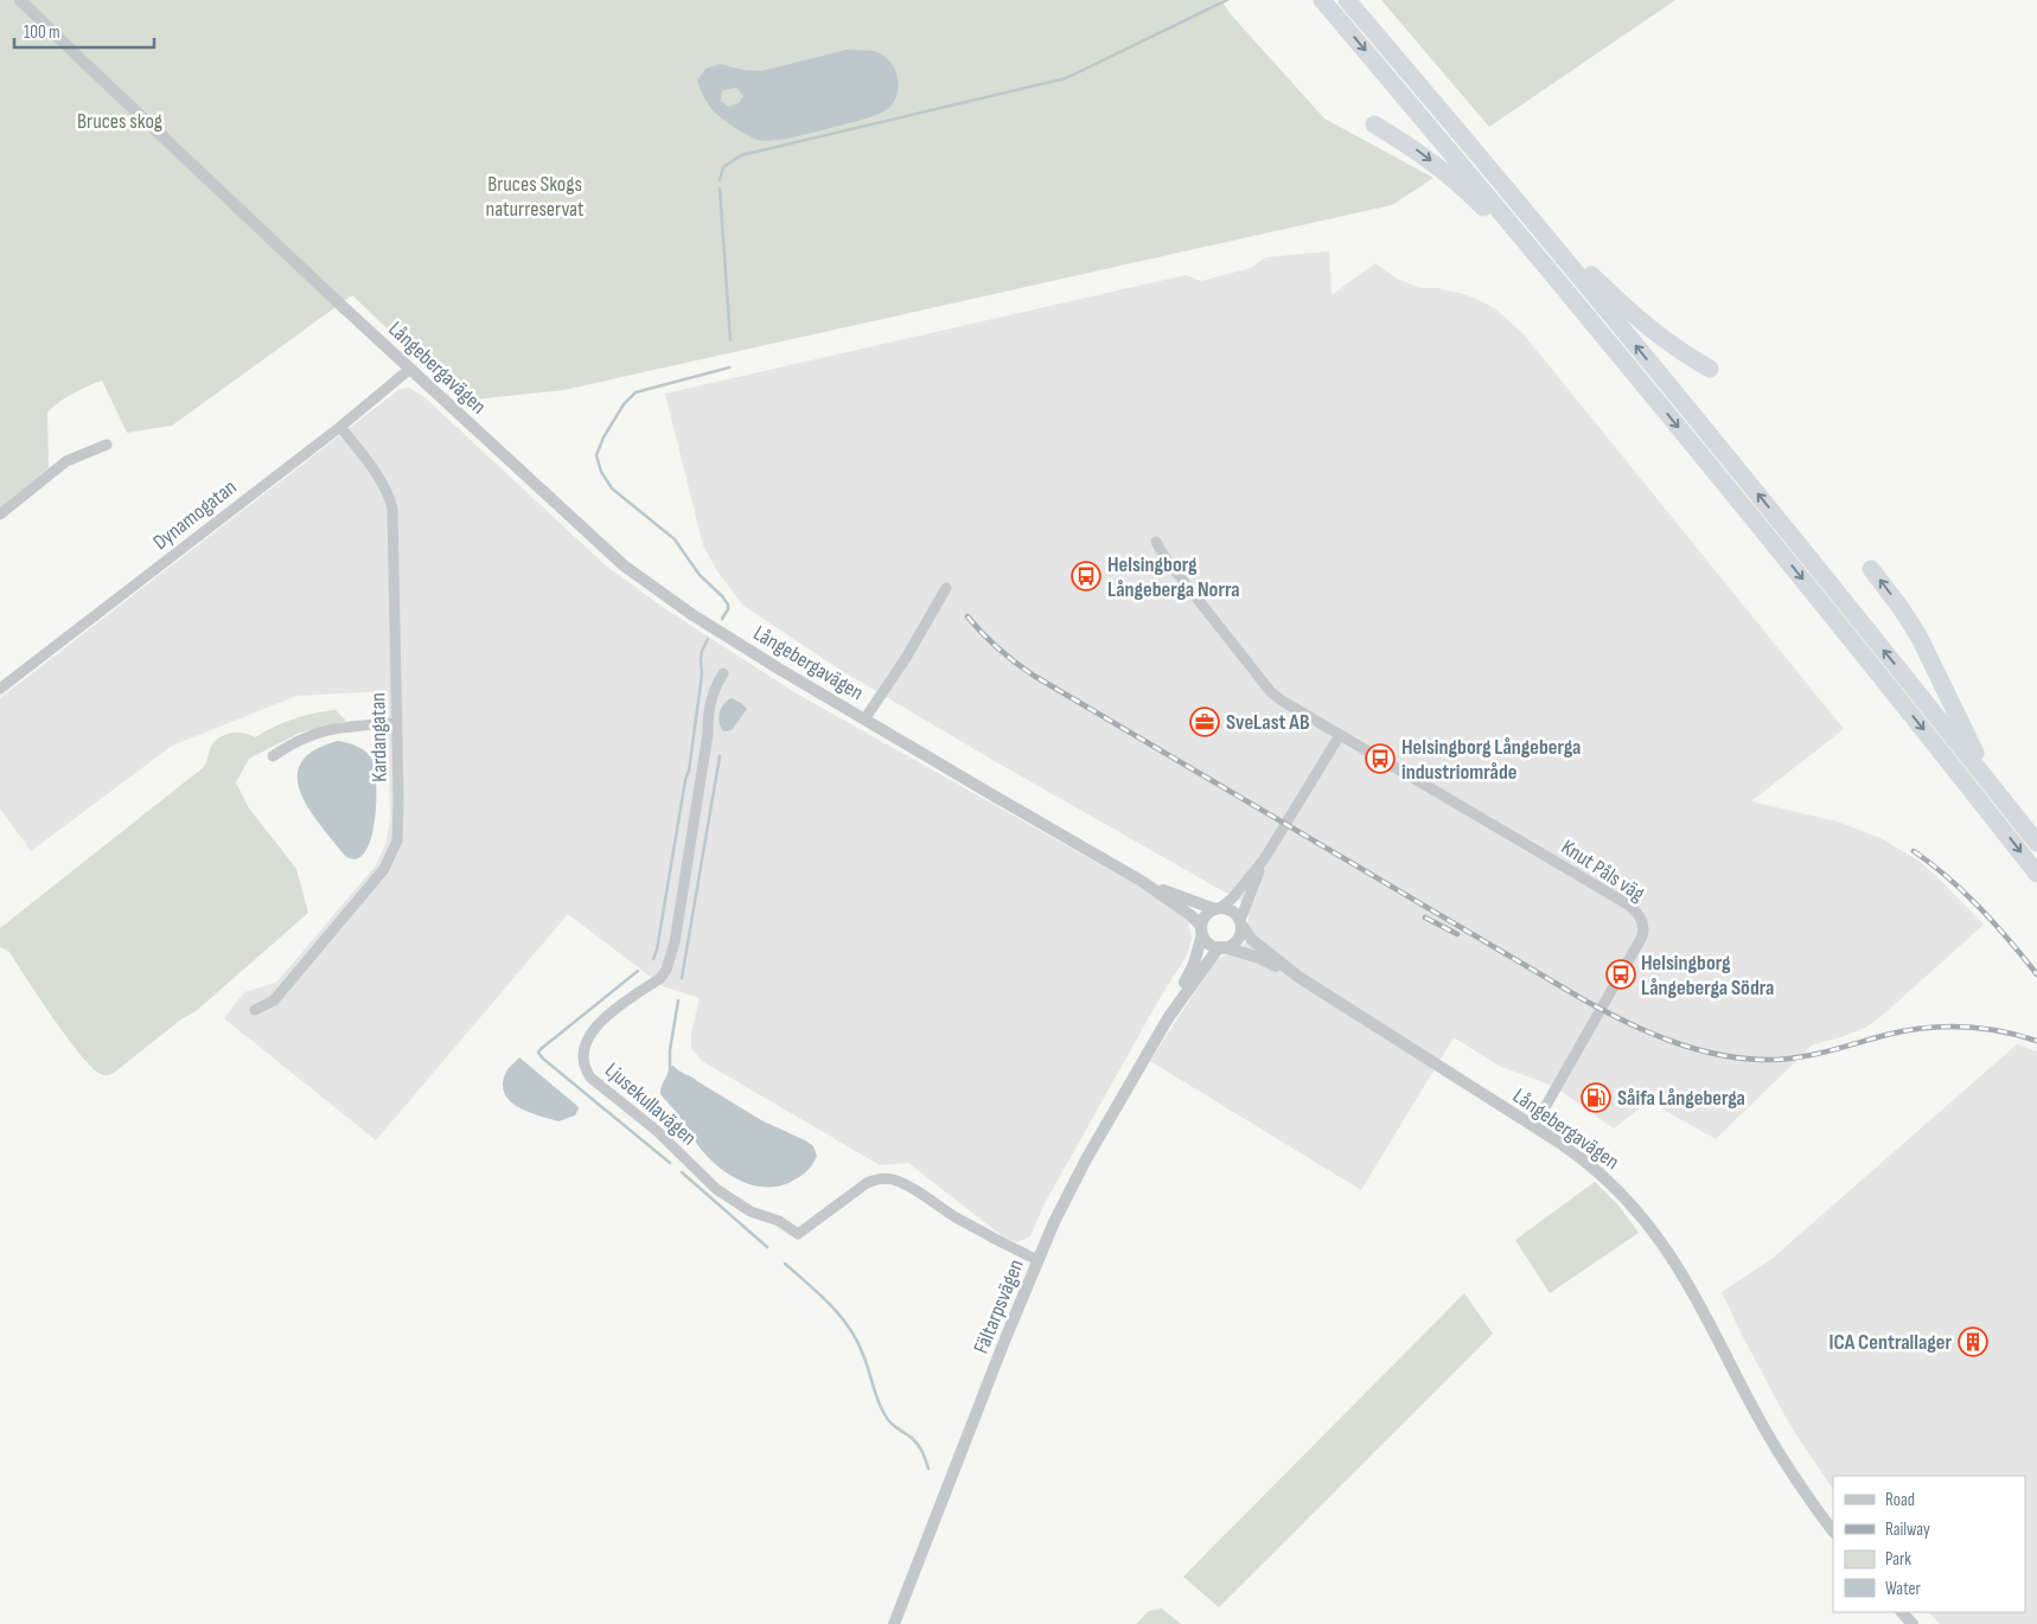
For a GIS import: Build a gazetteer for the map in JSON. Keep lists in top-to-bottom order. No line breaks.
{"streets":{"street":["Långebergavägen","Dynamogatan","Kardangatan","Knut Påls väg","Ljusekullavägen","Fältarpsvägen"]},"crossings":[["Långebergavägen","Dynamogatan"],["Långebergavägen","Knut Påls väg"],["Långebergavägen","Fältarpsvägen"],["Dynamogatan","Kardangatan"],["Ljusekullavägen","Fältarpsvägen"]],"parks":["Bruces skog","Bruces Skogs naturreservat"],"places":{"bus stop":["Helsingborg Långeberga Norra","Helsingborg Långeberga industriområde","Helsingborg Långeberga Södra"],"office":["SveLast AB"],"fuel station":["Såifa Långeberga"],"building":["ICA Centrallager"]},"legend":["Road","Railway","Park","Water"],"scale_bar":"100 m"}
